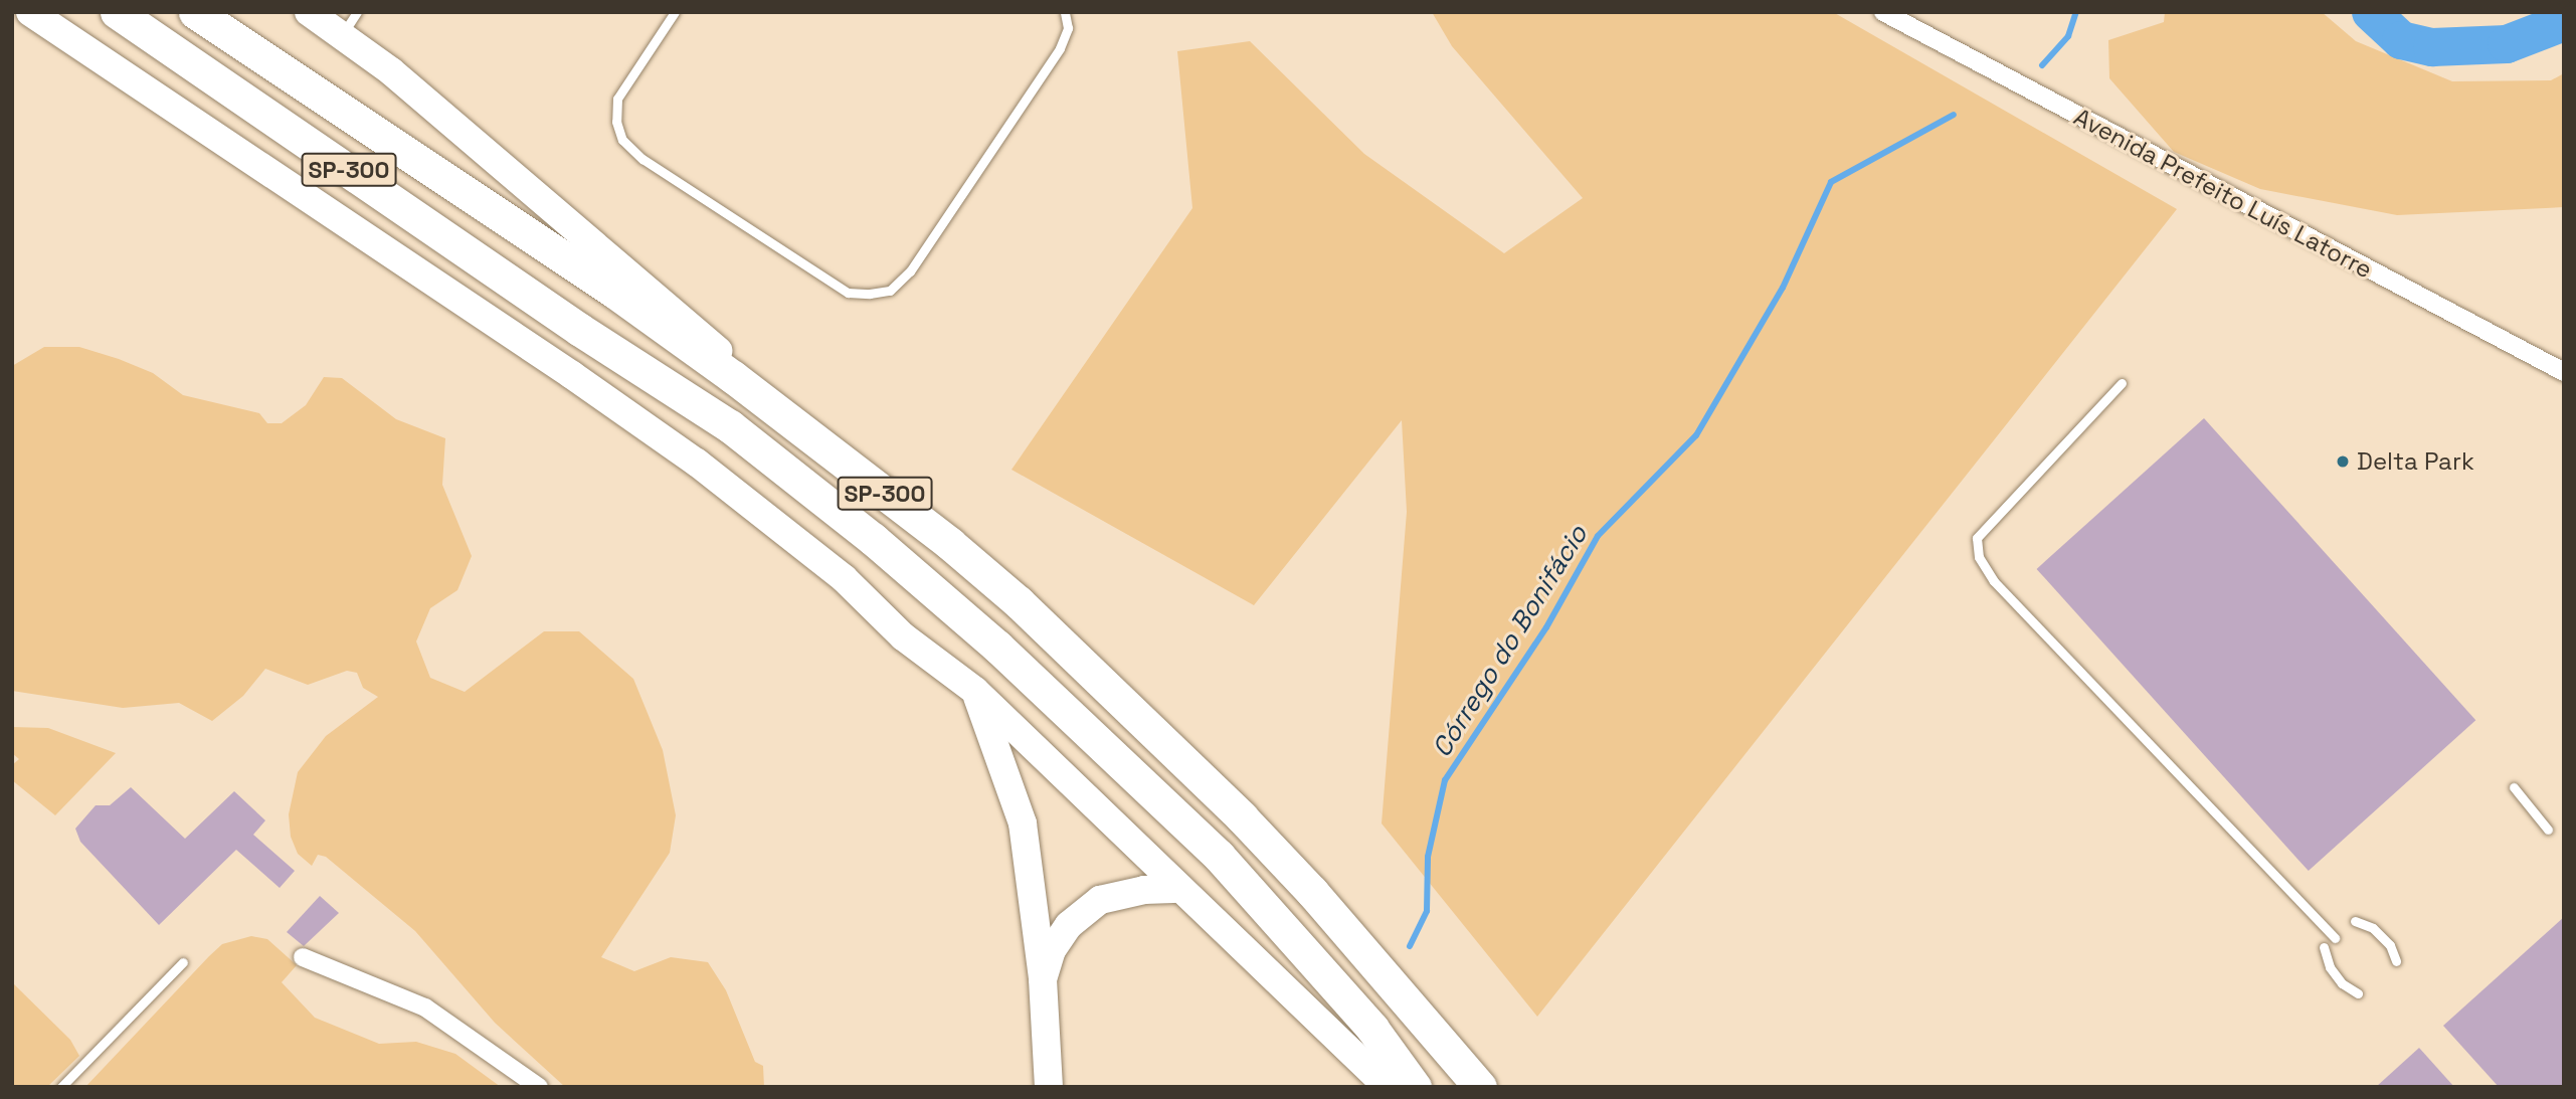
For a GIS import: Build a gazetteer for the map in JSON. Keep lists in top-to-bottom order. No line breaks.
{"streets":{"highway":["SP-300"],"street":["Avenida Prefeito Luís Latorre"]},"water":["Córrego do Bonifácio"],"places":["Delta Park"]}
